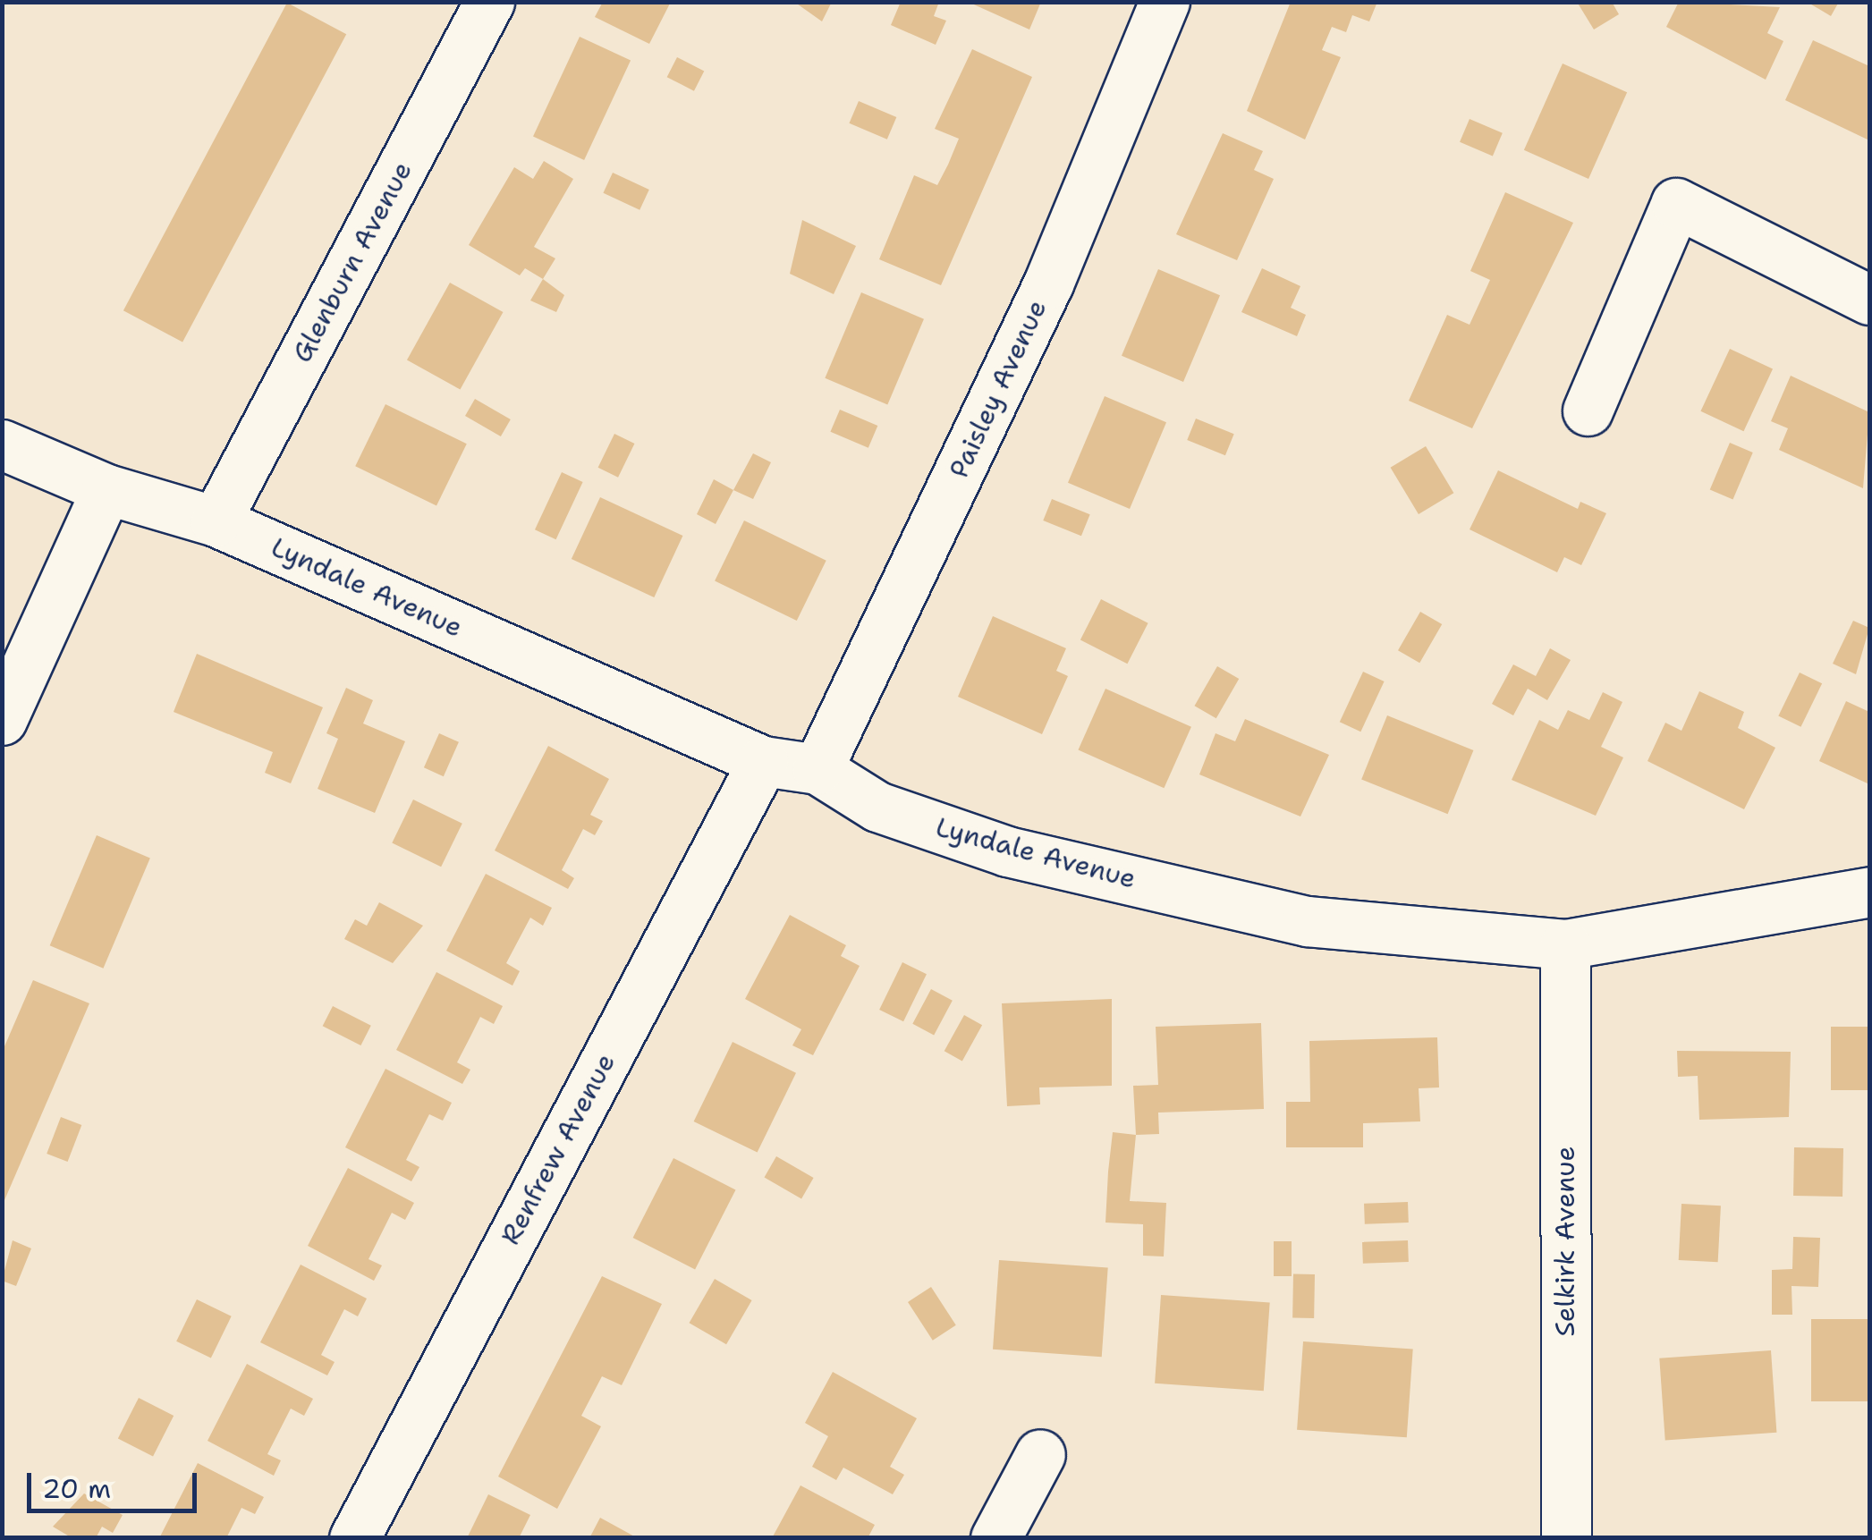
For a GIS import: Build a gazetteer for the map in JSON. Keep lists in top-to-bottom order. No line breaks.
{"streets":{"street":["Glenburn Avenue","Paisley Avenue","Lyndale Avenue","Renfrew Avenue","Selkirk Avenue"]},"crossings":[["Glenburn Avenue","Lyndale Avenue"],["Paisley Avenue","Lyndale Avenue"],["Lyndale Avenue","Renfrew Avenue"],["Lyndale Avenue","Selkirk Avenue"]],"scale_bar":"20 m"}
